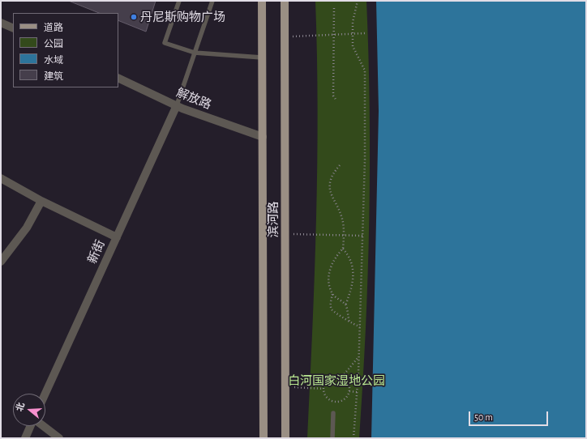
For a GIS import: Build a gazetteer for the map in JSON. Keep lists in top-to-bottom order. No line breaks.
{"streets":{"main road":["滨河路"],"street":["解放路","新街"]},"crossings":[["解放路","滨河路"],["解放路","新街"]],"parks":["白河国家湿地公园"],"places":["丹尼斯购物广场"],"legend":["道路","公园","水域","建筑"],"scale_bar":"50 m","north":"left"}
